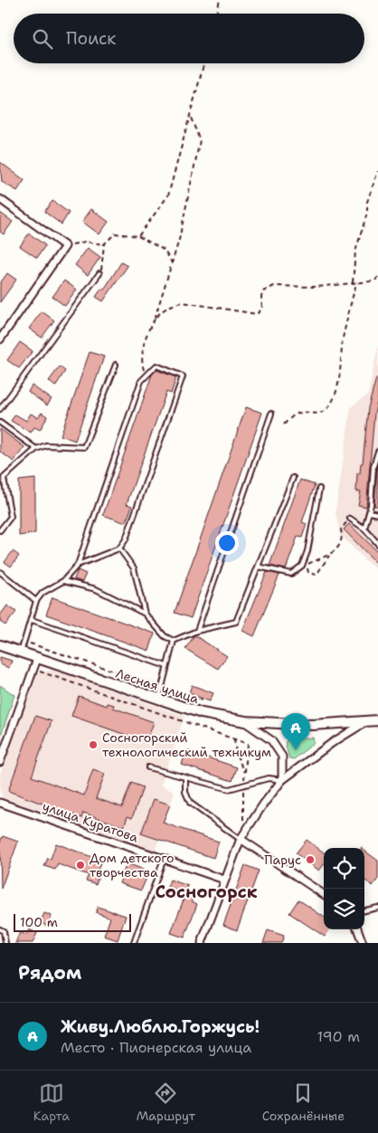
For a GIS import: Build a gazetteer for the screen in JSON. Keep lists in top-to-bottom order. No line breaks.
{"streets":{"main road":["Лесная улица"],"street":["улица Куратова"]},"districts":["Сосногорск"],"places":["Сосногорский технологический техникум","Парус","Дом детского творчества"],"scale_bar":"100 m","page":{"search":"Поиск","pins":"A","scale":"100 m","heading":"Рядом","list":[{"mark":"A","name":"Живу.Люблю.Горжусь!","note":"Место · Пионерская улица","value":"190 m"}],"nav":["Карта","Маршрут","Сохранённые"]}}
